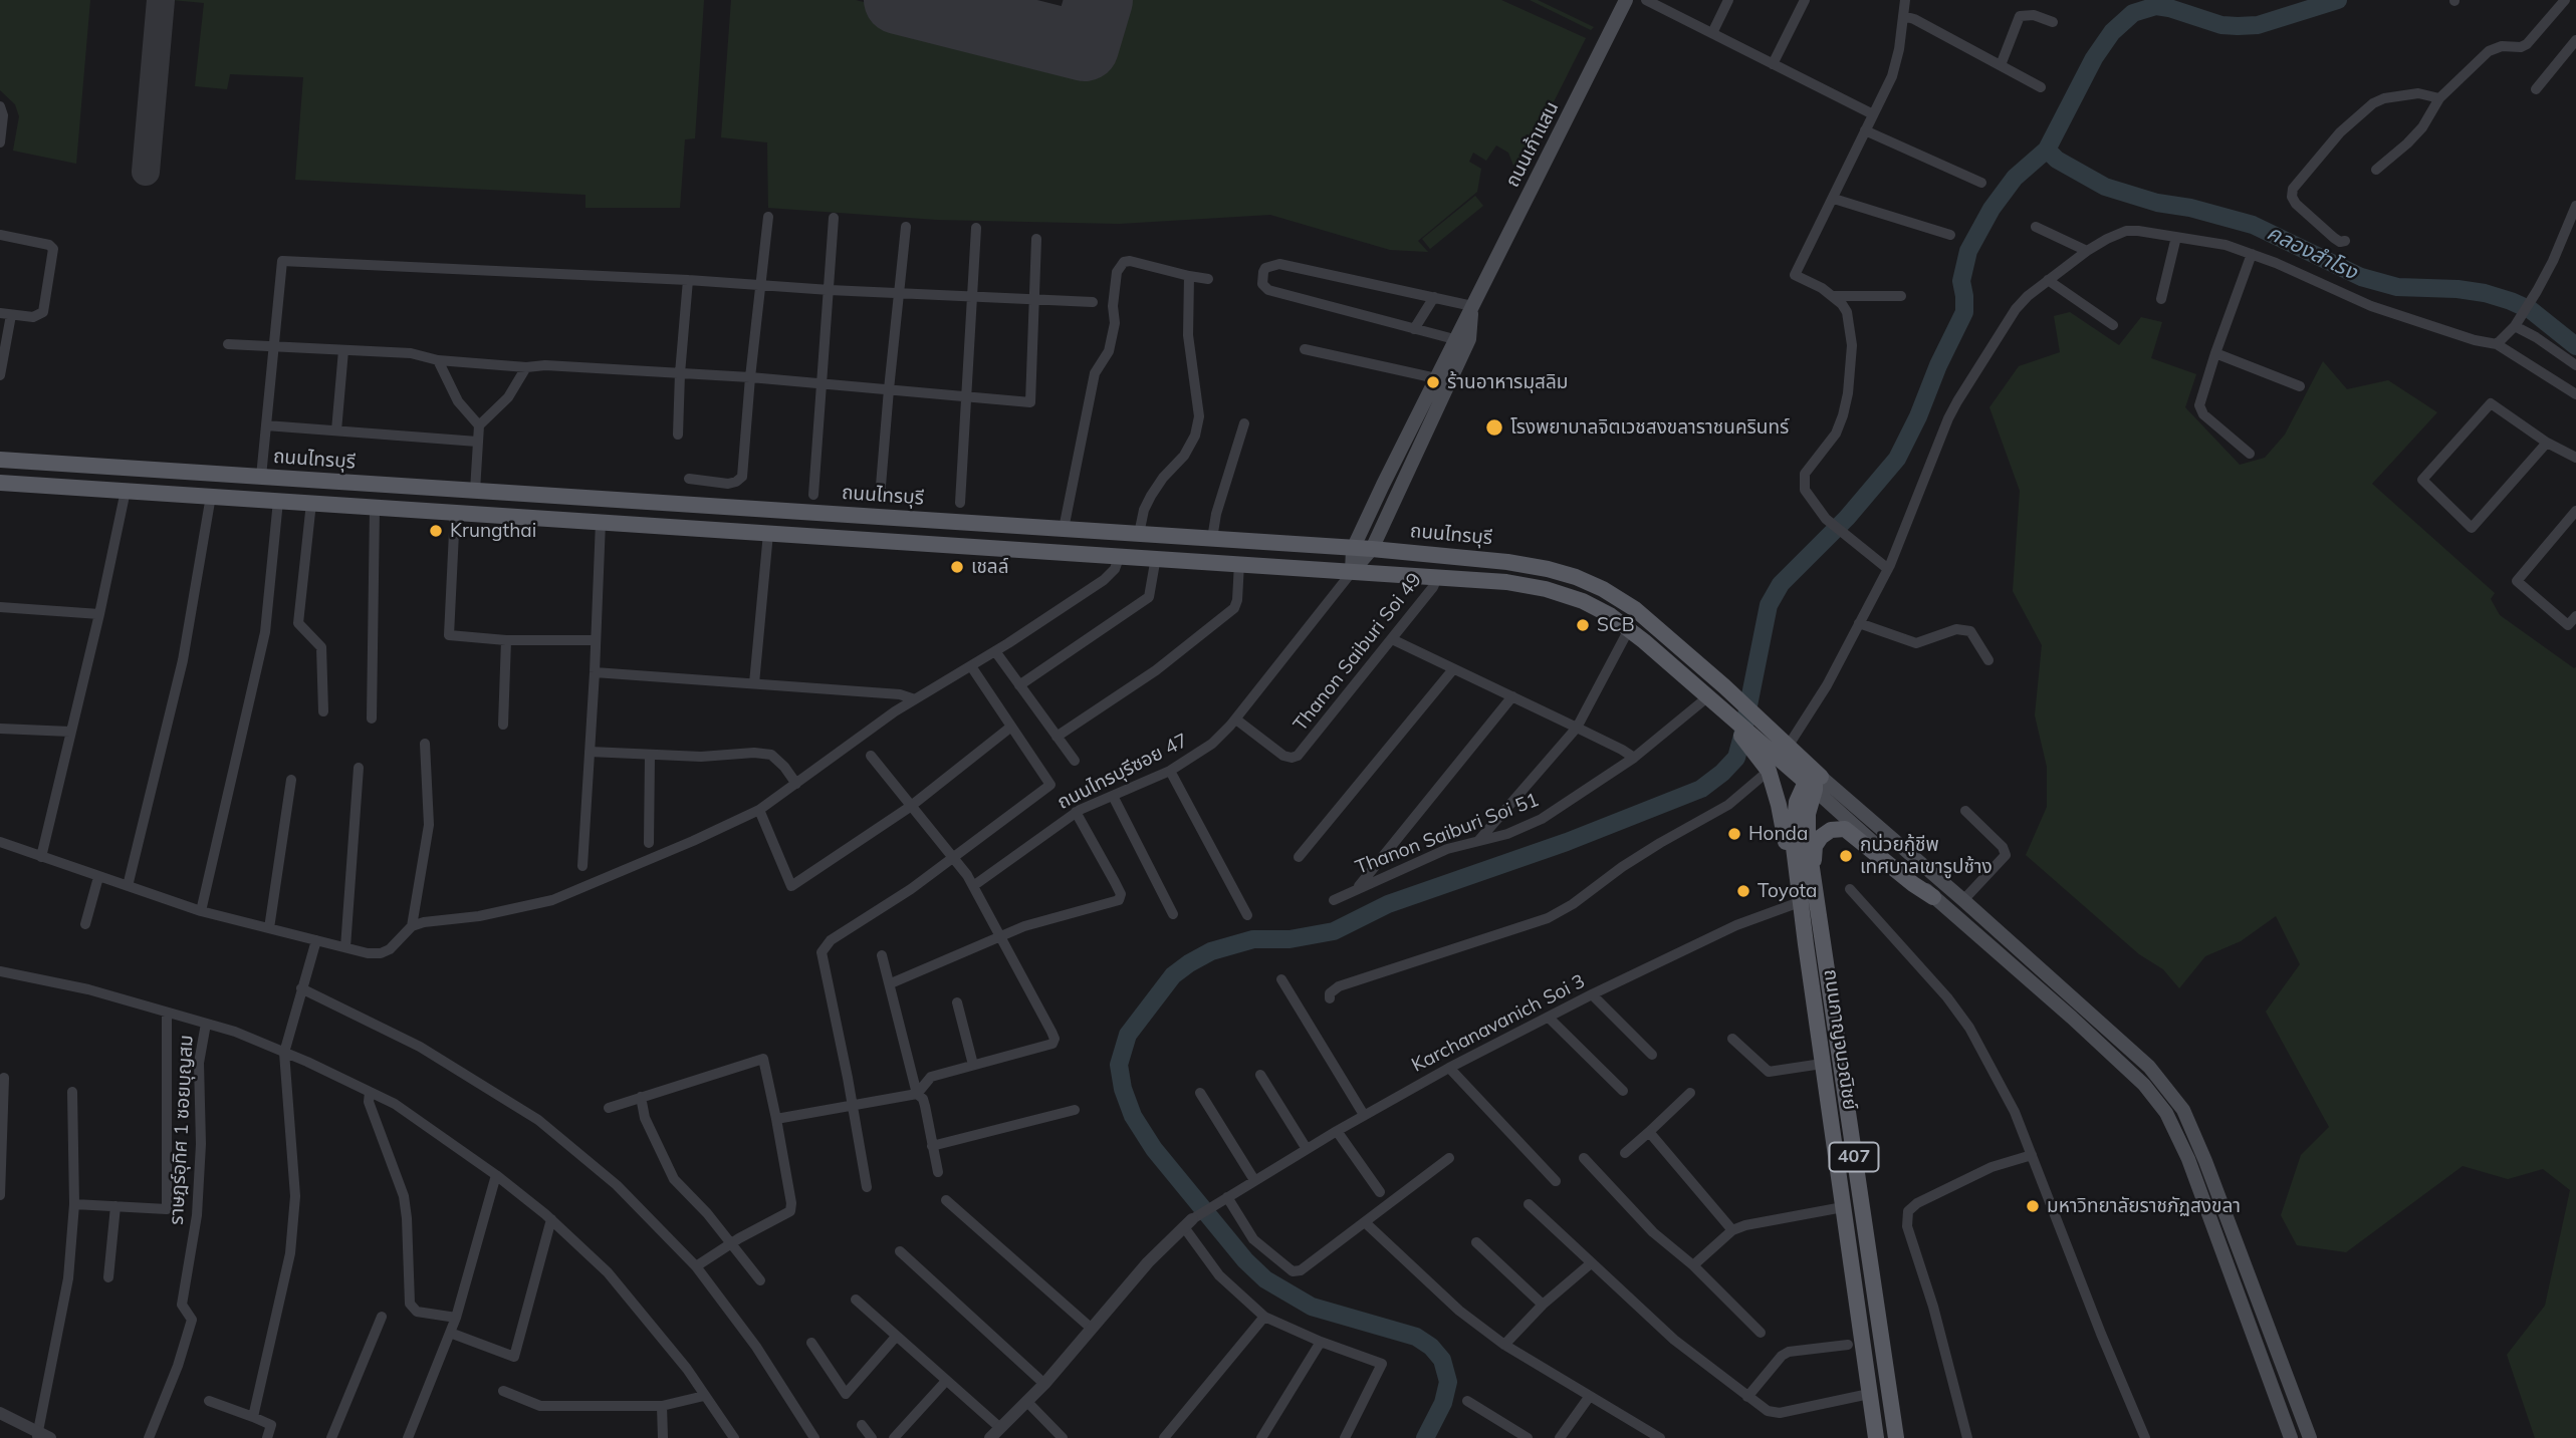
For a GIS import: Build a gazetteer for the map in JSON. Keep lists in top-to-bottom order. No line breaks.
{"streets":{"main road":["ถนนเก้าแสน","ถนนไทรบุรี","ถนนกาญจนวณิชย์","407"],"street":["Thanon Saiburi Soi 49","ถนนไทรบุรีซอย 47","Thanon Saiburi Soi 51","Karchanavanich Soi 3","ราษฎร์อุทิศ 1 ซอยบุญสม"]},"crossings":[["ถนนเก้าแสน","ถนนไทรบุรี"],["ถนนเก้าแสน","ถนนไทรบุรีซอย 47"],["ถนนไทรบุรี","ถนนกาญจนวณิชย์"],["Thanon Saiburi Soi 49","ถนนไทรบุรีซอย 47"]],"water":["คลองสำโรง"],"places":["ร้านอาหารมุสลิม","โรงพยาบาลจิตเวชสงขลาราชนครินทร์","Krungthai","เชลล์","SCB","Honda","กน่วยกู้ชีพ เทศบาลเขารูปช้าง","Toyota","มหาวิทยาลัยราชภัฏสงขลา"]}
